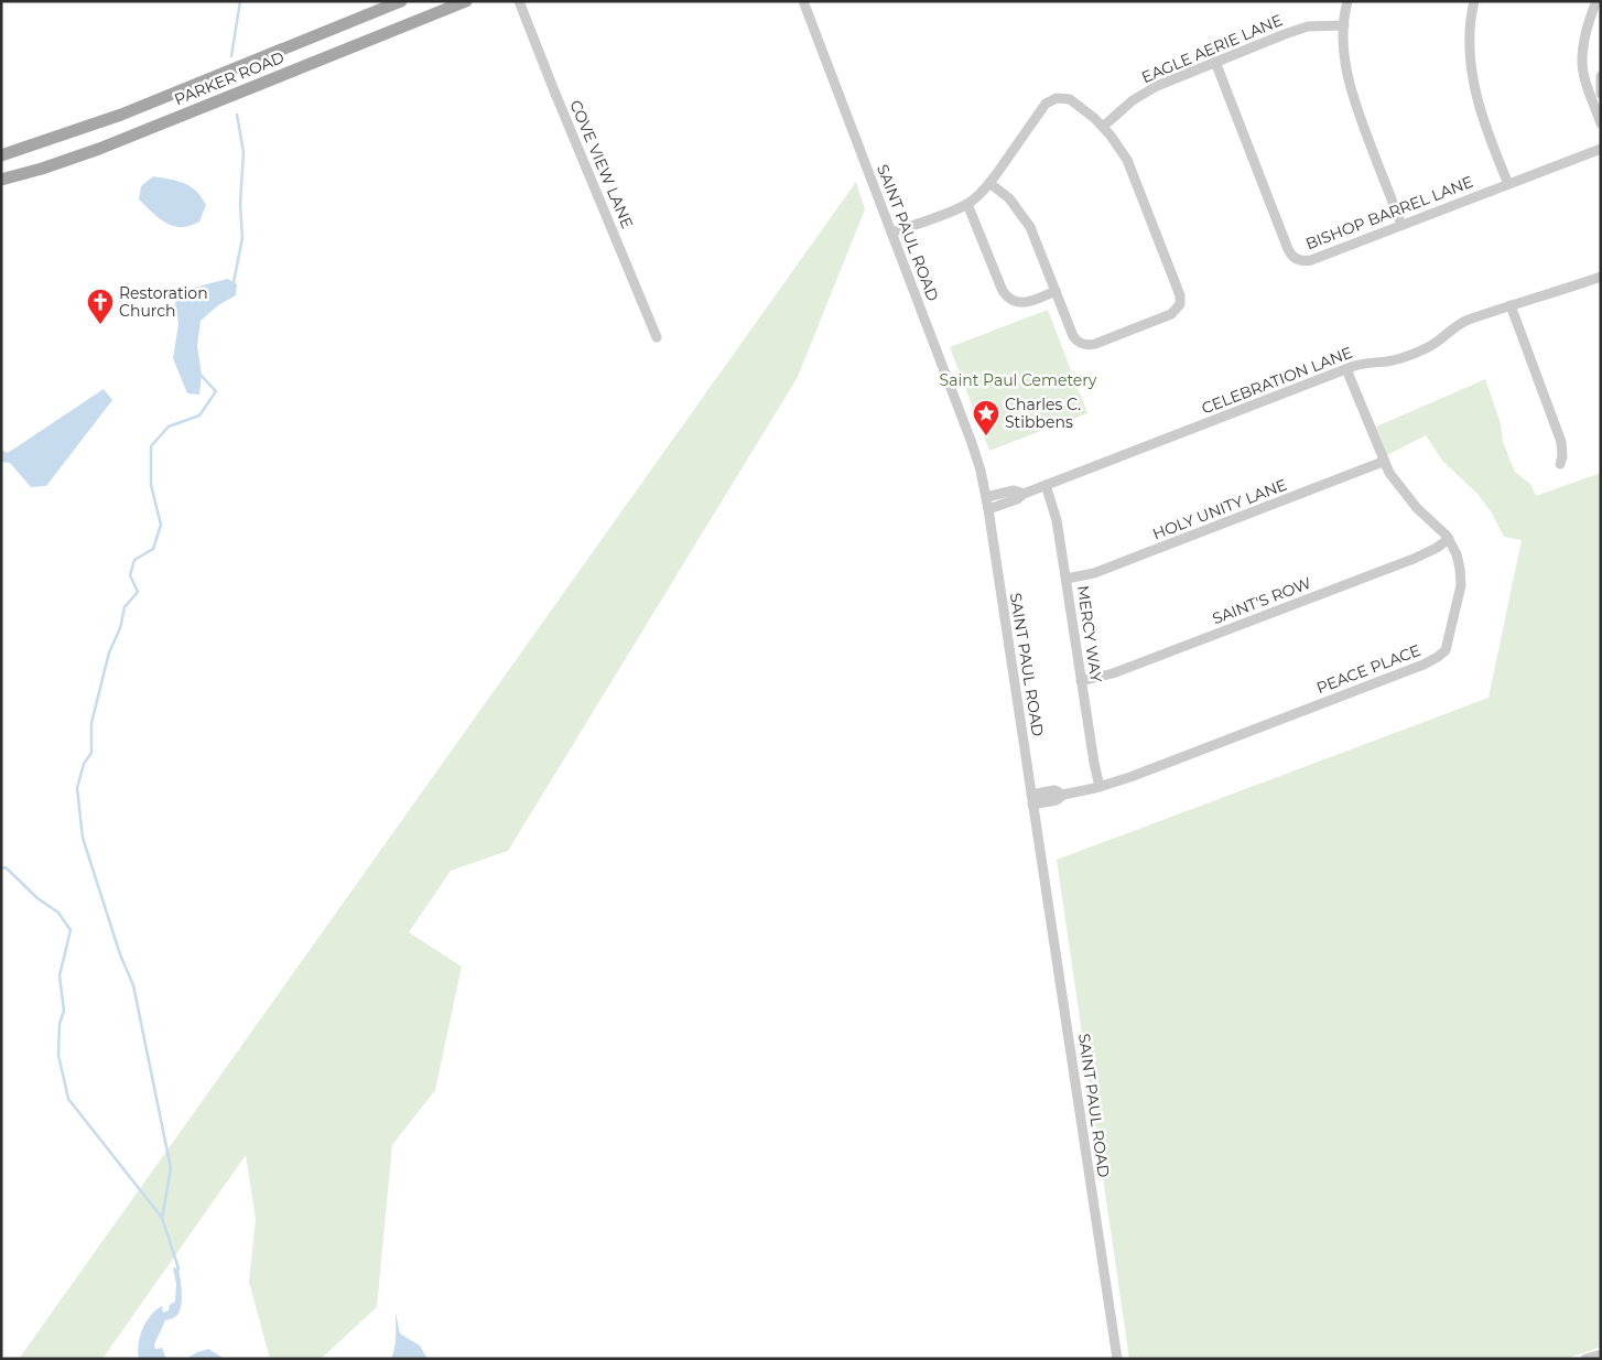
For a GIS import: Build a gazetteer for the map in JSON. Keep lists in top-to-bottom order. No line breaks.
{"streets":{"main road":["PARKER ROAD"],"street":["EAGLE AERIE LANE","COVE VIEW LANE","BISHOP BARREL LANE","SAINT PAUL ROAD","CELEBRATION LANE","HOLY UNITY LANE","SAINT'S ROW","MERCY WAY","PEACE PLACE"]},"crossings":[["EAGLE AERIE LANE","BISHOP BARREL LANE"],["SAINT PAUL ROAD","CELEBRATION LANE"],["SAINT PAUL ROAD","PEACE PLACE"],["CELEBRATION LANE","MERCY WAY"],["CELEBRATION LANE","PEACE PLACE"],["HOLY UNITY LANE","MERCY WAY"],["HOLY UNITY LANE","PEACE PLACE"],["SAINT'S ROW","MERCY WAY"],["SAINT'S ROW","PEACE PLACE"],["MERCY WAY","PEACE PLACE"]],"parks":["Saint Paul Cemetery"],"places":{"church":["Restoration Church"],"place":["Charles C. Stibbens"]}}
